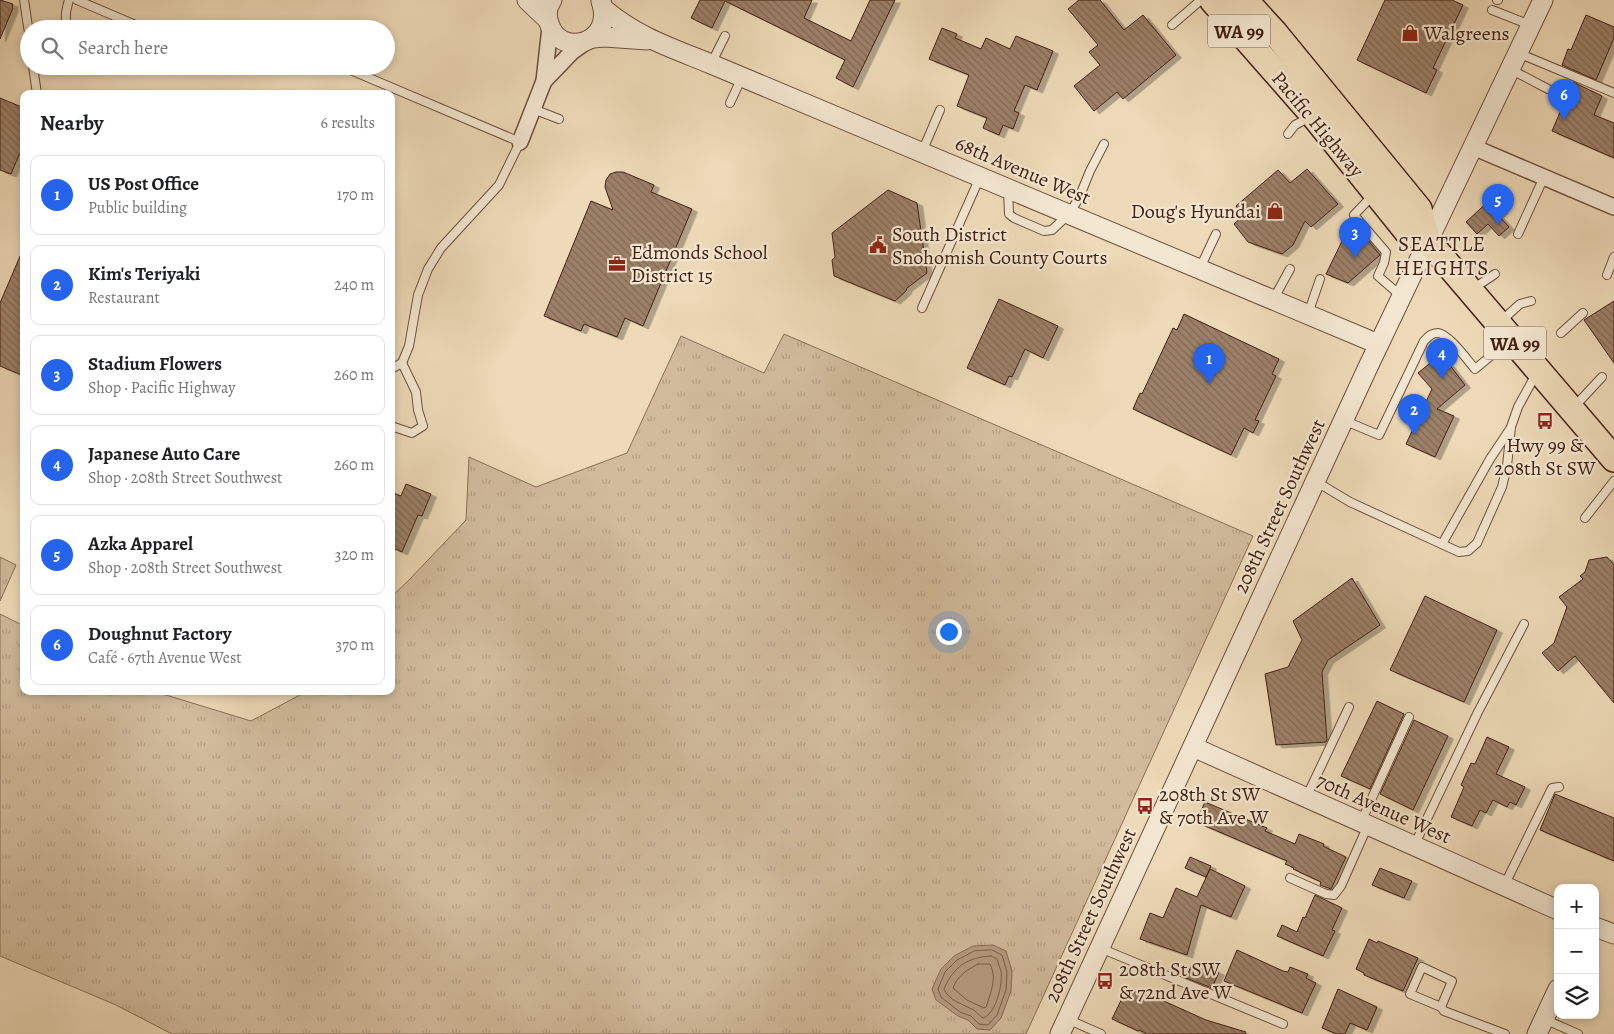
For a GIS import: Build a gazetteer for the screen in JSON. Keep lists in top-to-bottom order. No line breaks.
{"streets":{"highway":["WA 99","Pacific Highway"],"street":["68th Avenue West","208th Street Southwest","70th Avenue West"]},"crossings":[["Pacific Highway","208th Street Southwest"],["68th Avenue West","208th Street Southwest"],["208th Street Southwest","70th Avenue West"]],"districts":["SEATTLE HEIGHTS"],"places":{"shop":["Walgreens","Doug's Hyundai"],"public building":["South District Snohomish County Courts"],"office":["Edmonds School District 15"],"bus stop":["Hwy 99 & 208th St SW","208th St SW & 70th Ave W","208th St SW & 72nd Ave W"]},"page":{"search":"Search here","pins":["6","5","3","4","1","2"],"heading":["Nearby","6 results"],"list":[{"mark":"1","name":"US Post Office","note":"Public building","value":"170 m"},{"mark":"2","name":"Kim's Teriyaki","note":"Restaurant","value":"240 m"},{"mark":"3","name":"Stadium Flowers","note":"Shop · Pacific Highway","value":"260 m"},{"mark":"4","name":"Japanese Auto Care","note":"Shop · 208th Street Southwest","value":"260 m"},{"mark":"5","name":"Azka Apparel","note":"Shop · 208th Street Southwest","value":"320 m"},{"mark":"6","name":"Doughnut Factory","note":"Café · 67th Avenue West","value":"370 m"}],"map_buttons":["+","−"]}}
